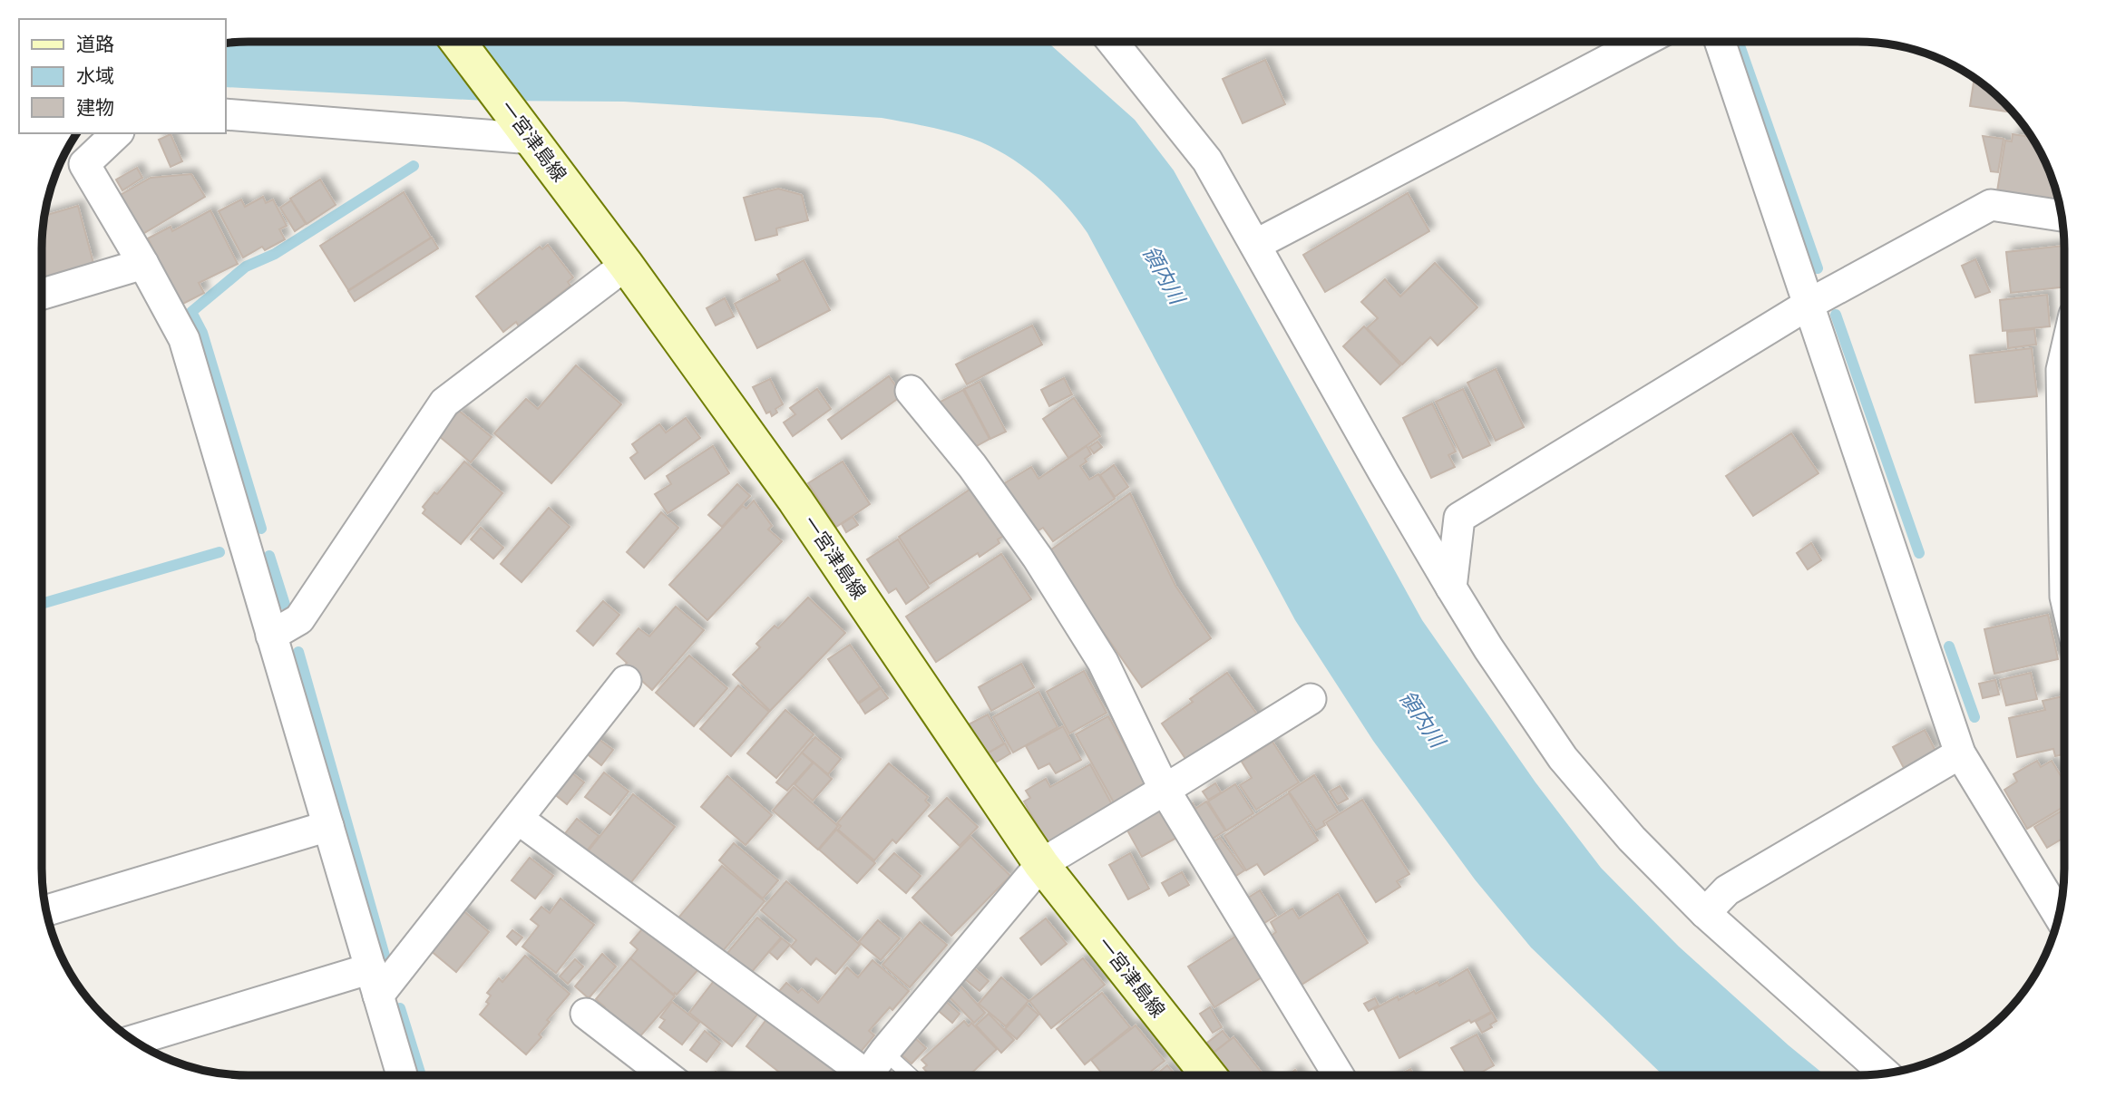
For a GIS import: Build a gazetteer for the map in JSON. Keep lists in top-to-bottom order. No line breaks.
{"streets":{"main road":["一宮津島線"]},"water":["領内川"],"legend":["道路","水域","建物"]}
